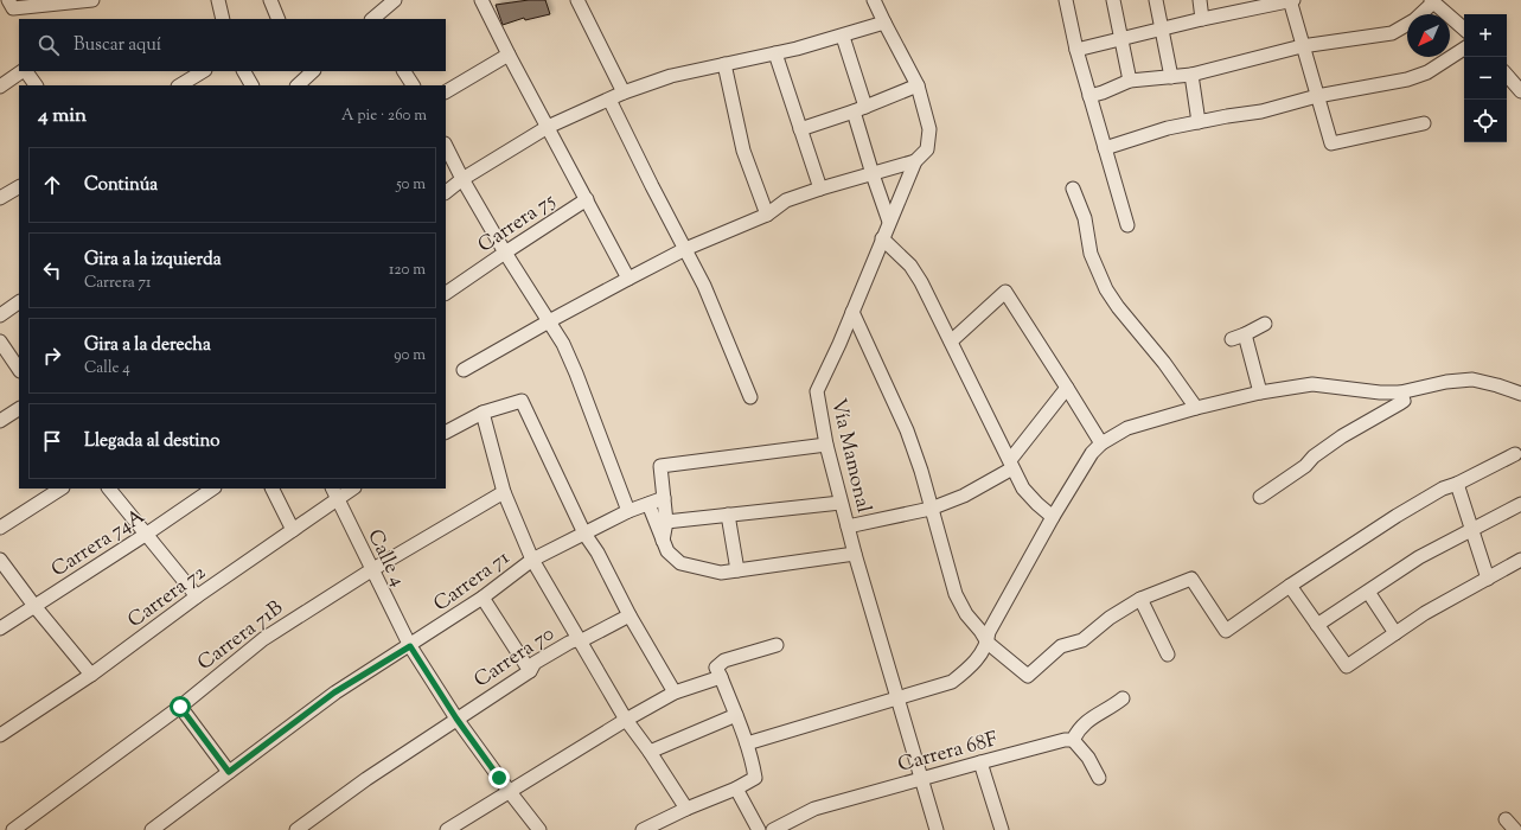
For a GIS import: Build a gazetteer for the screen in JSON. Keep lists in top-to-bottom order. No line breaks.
{"streets":{"street":["Carrera 75","Vía Mamonal","Carrera 74A","Calle 4","Carrera 71","Carrera 72","Carrera 71B","Carrera 70","Carrera 68F"]},"crossings":[["Vía Mamonal","Carrera 68F"],["Calle 4","Carrera 71"],["Calle 4","Carrera 72"],["Calle 4","Carrera 71B"],["Calle 4","Carrera 70"]],"north":"bottom left","page":{"map_buttons":["+","−"],"search":"Buscar aquí","heading":["4 min","A pie · 260 m"],"list":[["Continúa","50 m"],["Gira a la izquierda","Carrera 71","120 m"],["Gira a la derecha","Calle 4","90 m"],"Llegada al destino"]}}
